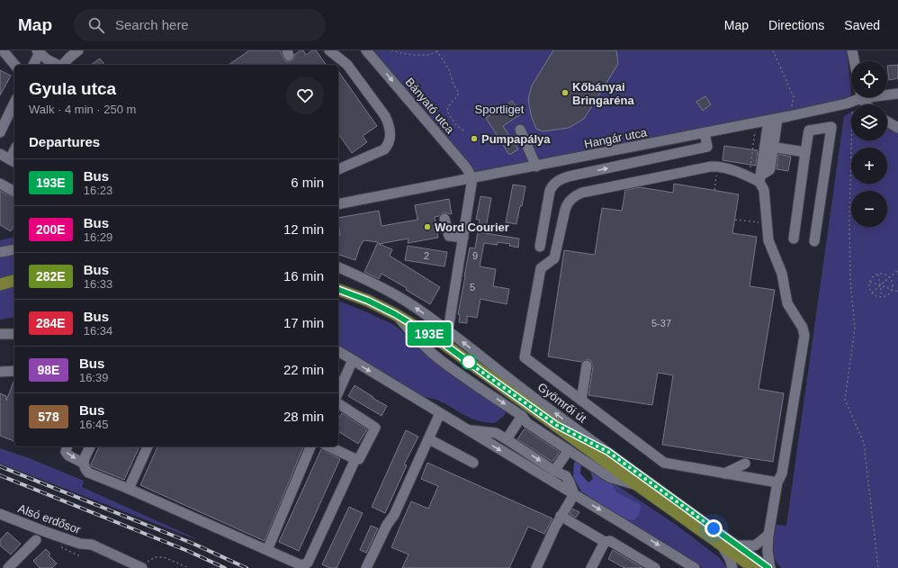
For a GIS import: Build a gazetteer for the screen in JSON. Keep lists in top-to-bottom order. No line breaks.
{"streets":{"street":["Bányató utca","Hangár utca","Gyömrői út","Alsó erdősor"]},"crossings":[["Bányató utca","Hangár utca"]],"one_way":["Bányató utca"],"parks":["Sportliget"],"places":["Kőbányai Bringaréna","Pumpapálya","Word Courier"],"lines":["bus line 193E"],"house_numbers":["2","9","5","5-37"],"page":{"header":"Map","search":"Search here","nav":["Map","Directions","Saved"],"on_map":"193E","map_buttons":["+","−"],"heading":[["Gyula utca","Walk · 4 min · 250 m"],"Departures"],"list":[{"mark":"193E","name":"Bus","note":"16:23","value":"6 min"},{"mark":"200E","name":"Bus","note":"16:29","value":"12 min"},{"mark":"282E","name":"Bus","note":"16:33","value":"16 min"},{"mark":"284E","name":"Bus","note":"16:34","value":"17 min"},{"mark":"98E","name":"Bus","note":"16:39","value":"22 min"},{"mark":"578","name":"Bus","note":"16:45","value":"28 min"}]}}
